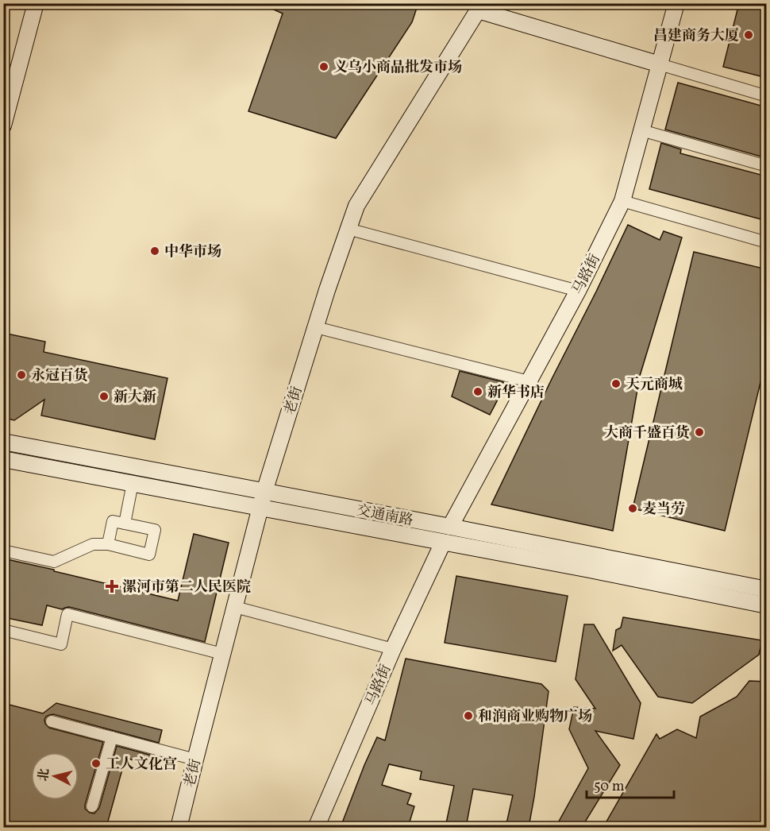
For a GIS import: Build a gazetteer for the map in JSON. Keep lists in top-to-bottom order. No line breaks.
{"streets":{"street":["马路街","老街","交通南路"]},"crossings":[["马路街","交通南路"],["老街","交通南路"]],"places":{"other":["昌建商务大厦","义乌小商品批发市场","中华市场","永冠百货","天元商城","新华书店","新大新","大商千盛百货","麦当劳","和润商业购物广场","工人文化宫"],"health":["漯河市第二人民医院"]},"scale_bar":"50 m","north":"left"}
